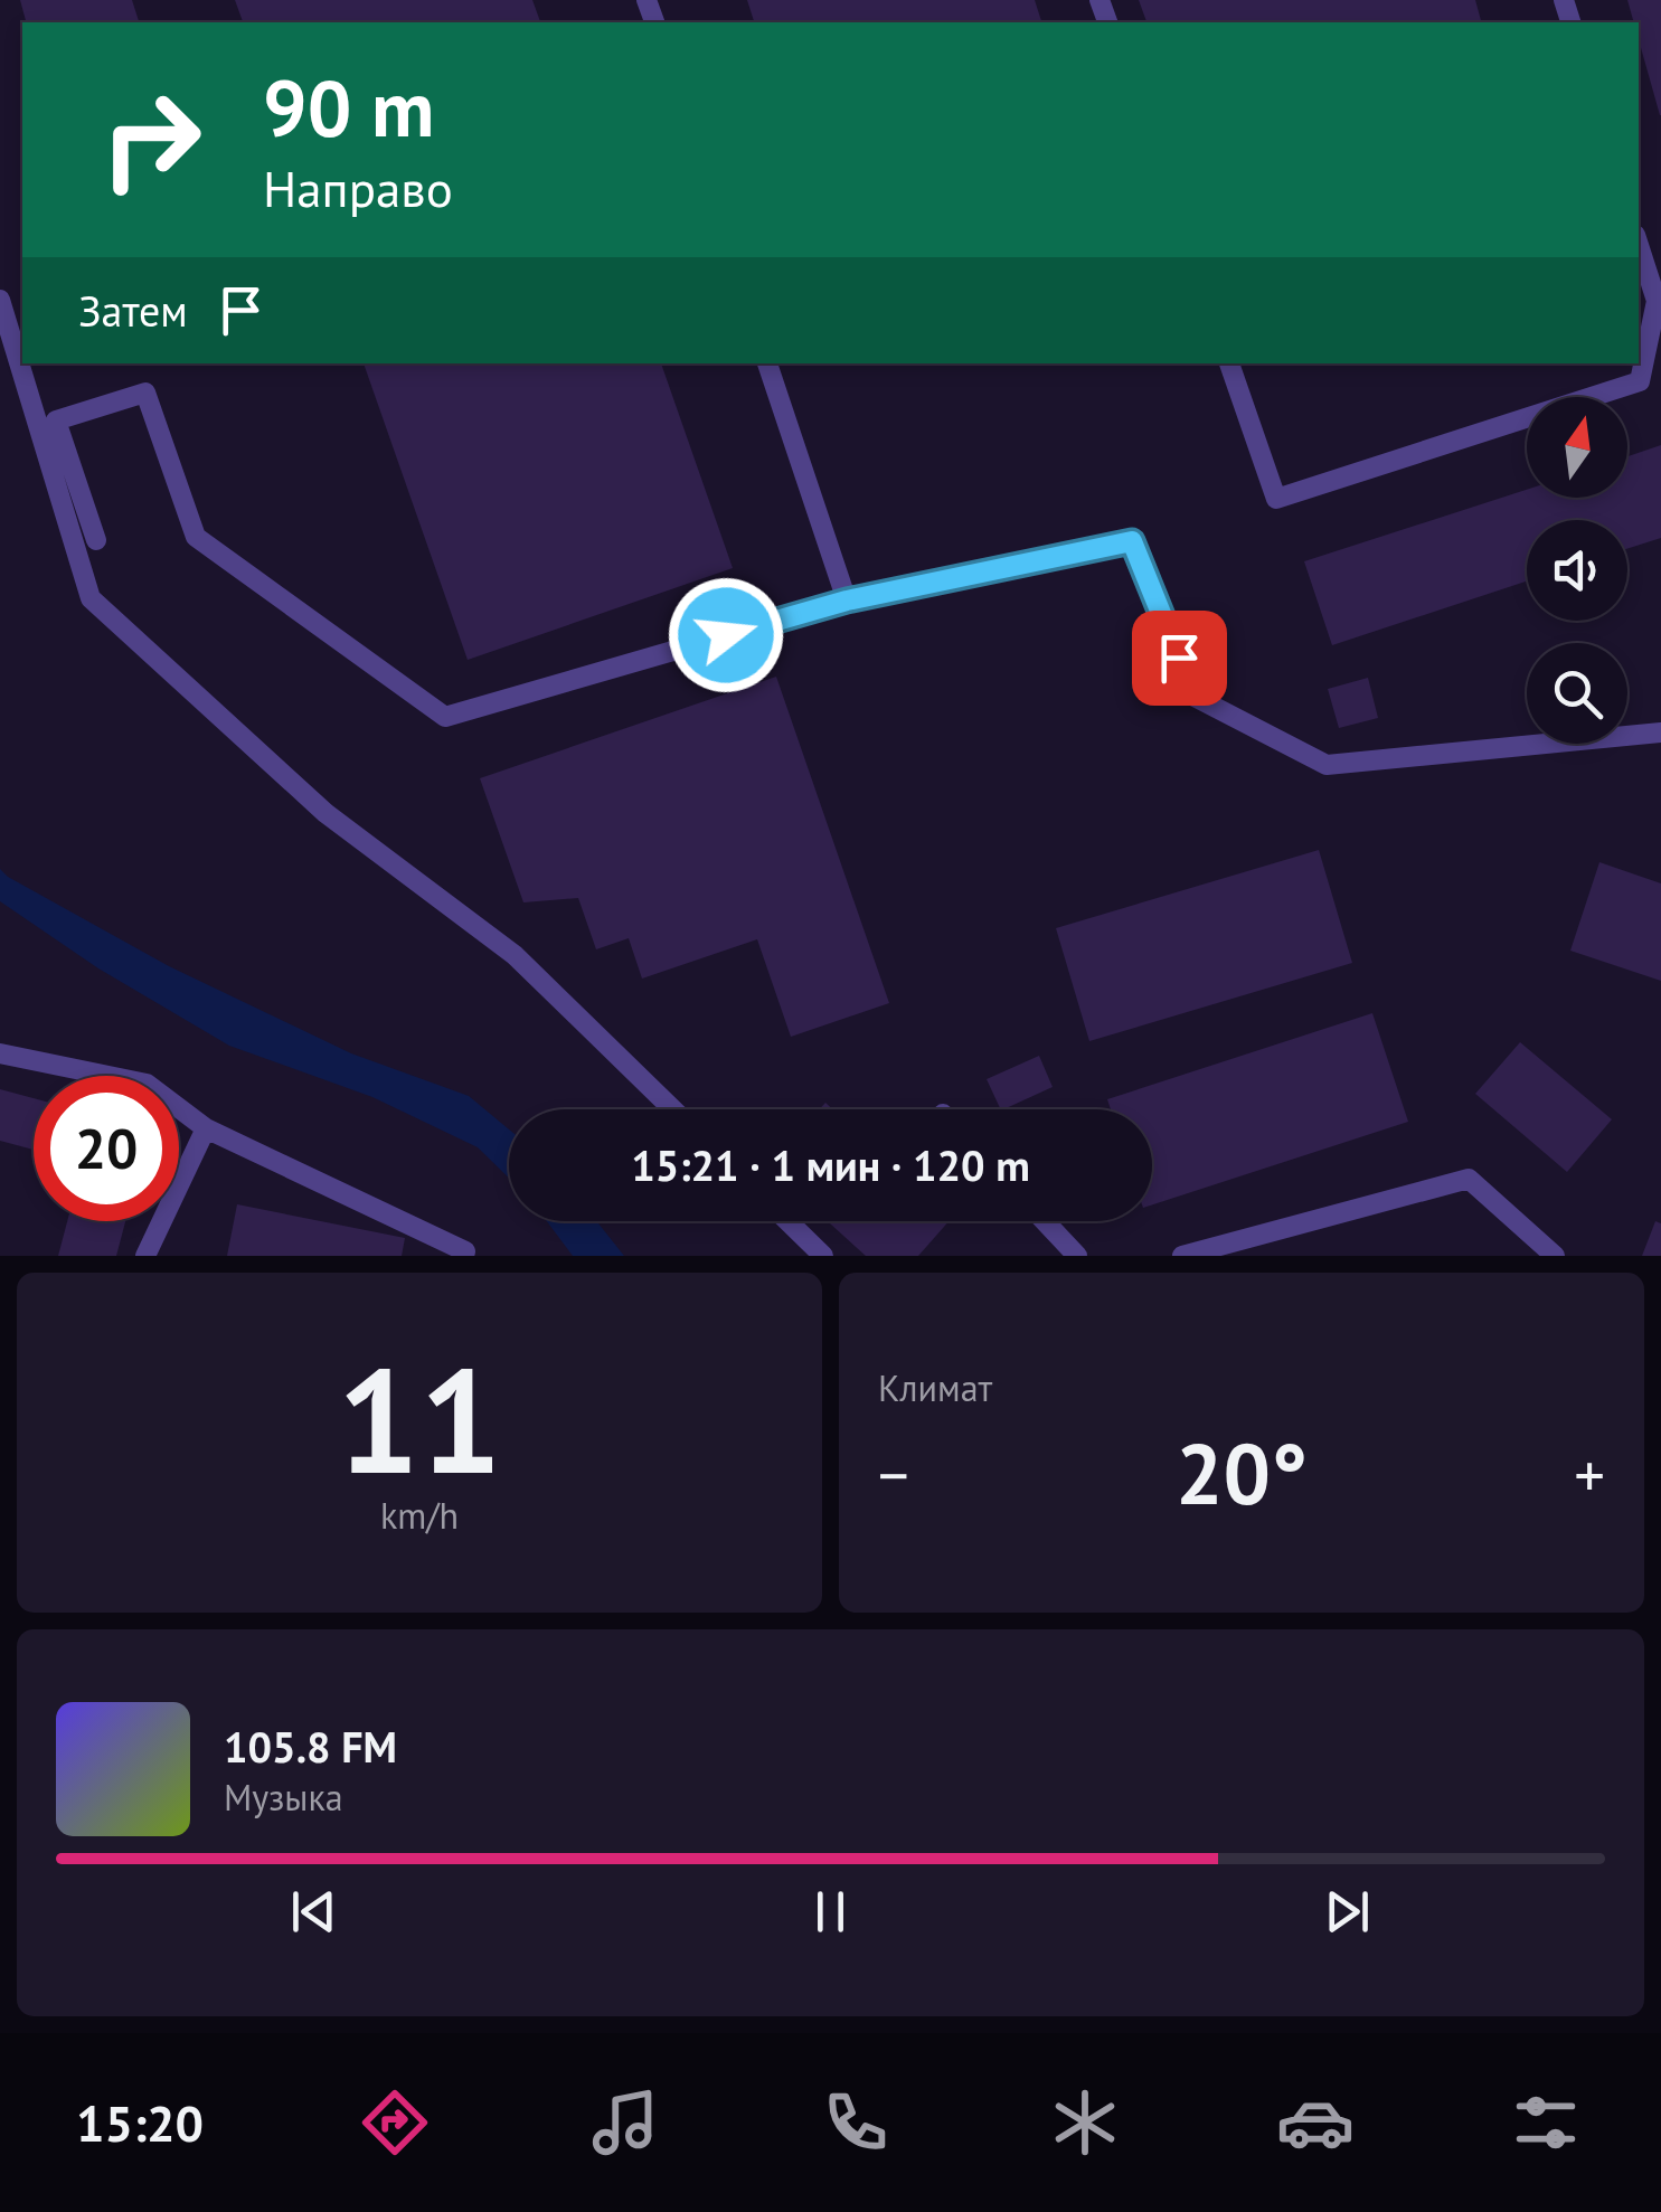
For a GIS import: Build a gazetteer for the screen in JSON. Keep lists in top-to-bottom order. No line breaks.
{"north":"top","page":{"turn":["90 m","Направо"],"then":"Затем","limit":"20","trip":"15:21 · 1 мин · 120 m","tile":[["11","km/h"],"Климат"],"heat":["−","20°","+"],"song":["105.8 FM","Музыка"],"tabs":"15:20"}}
